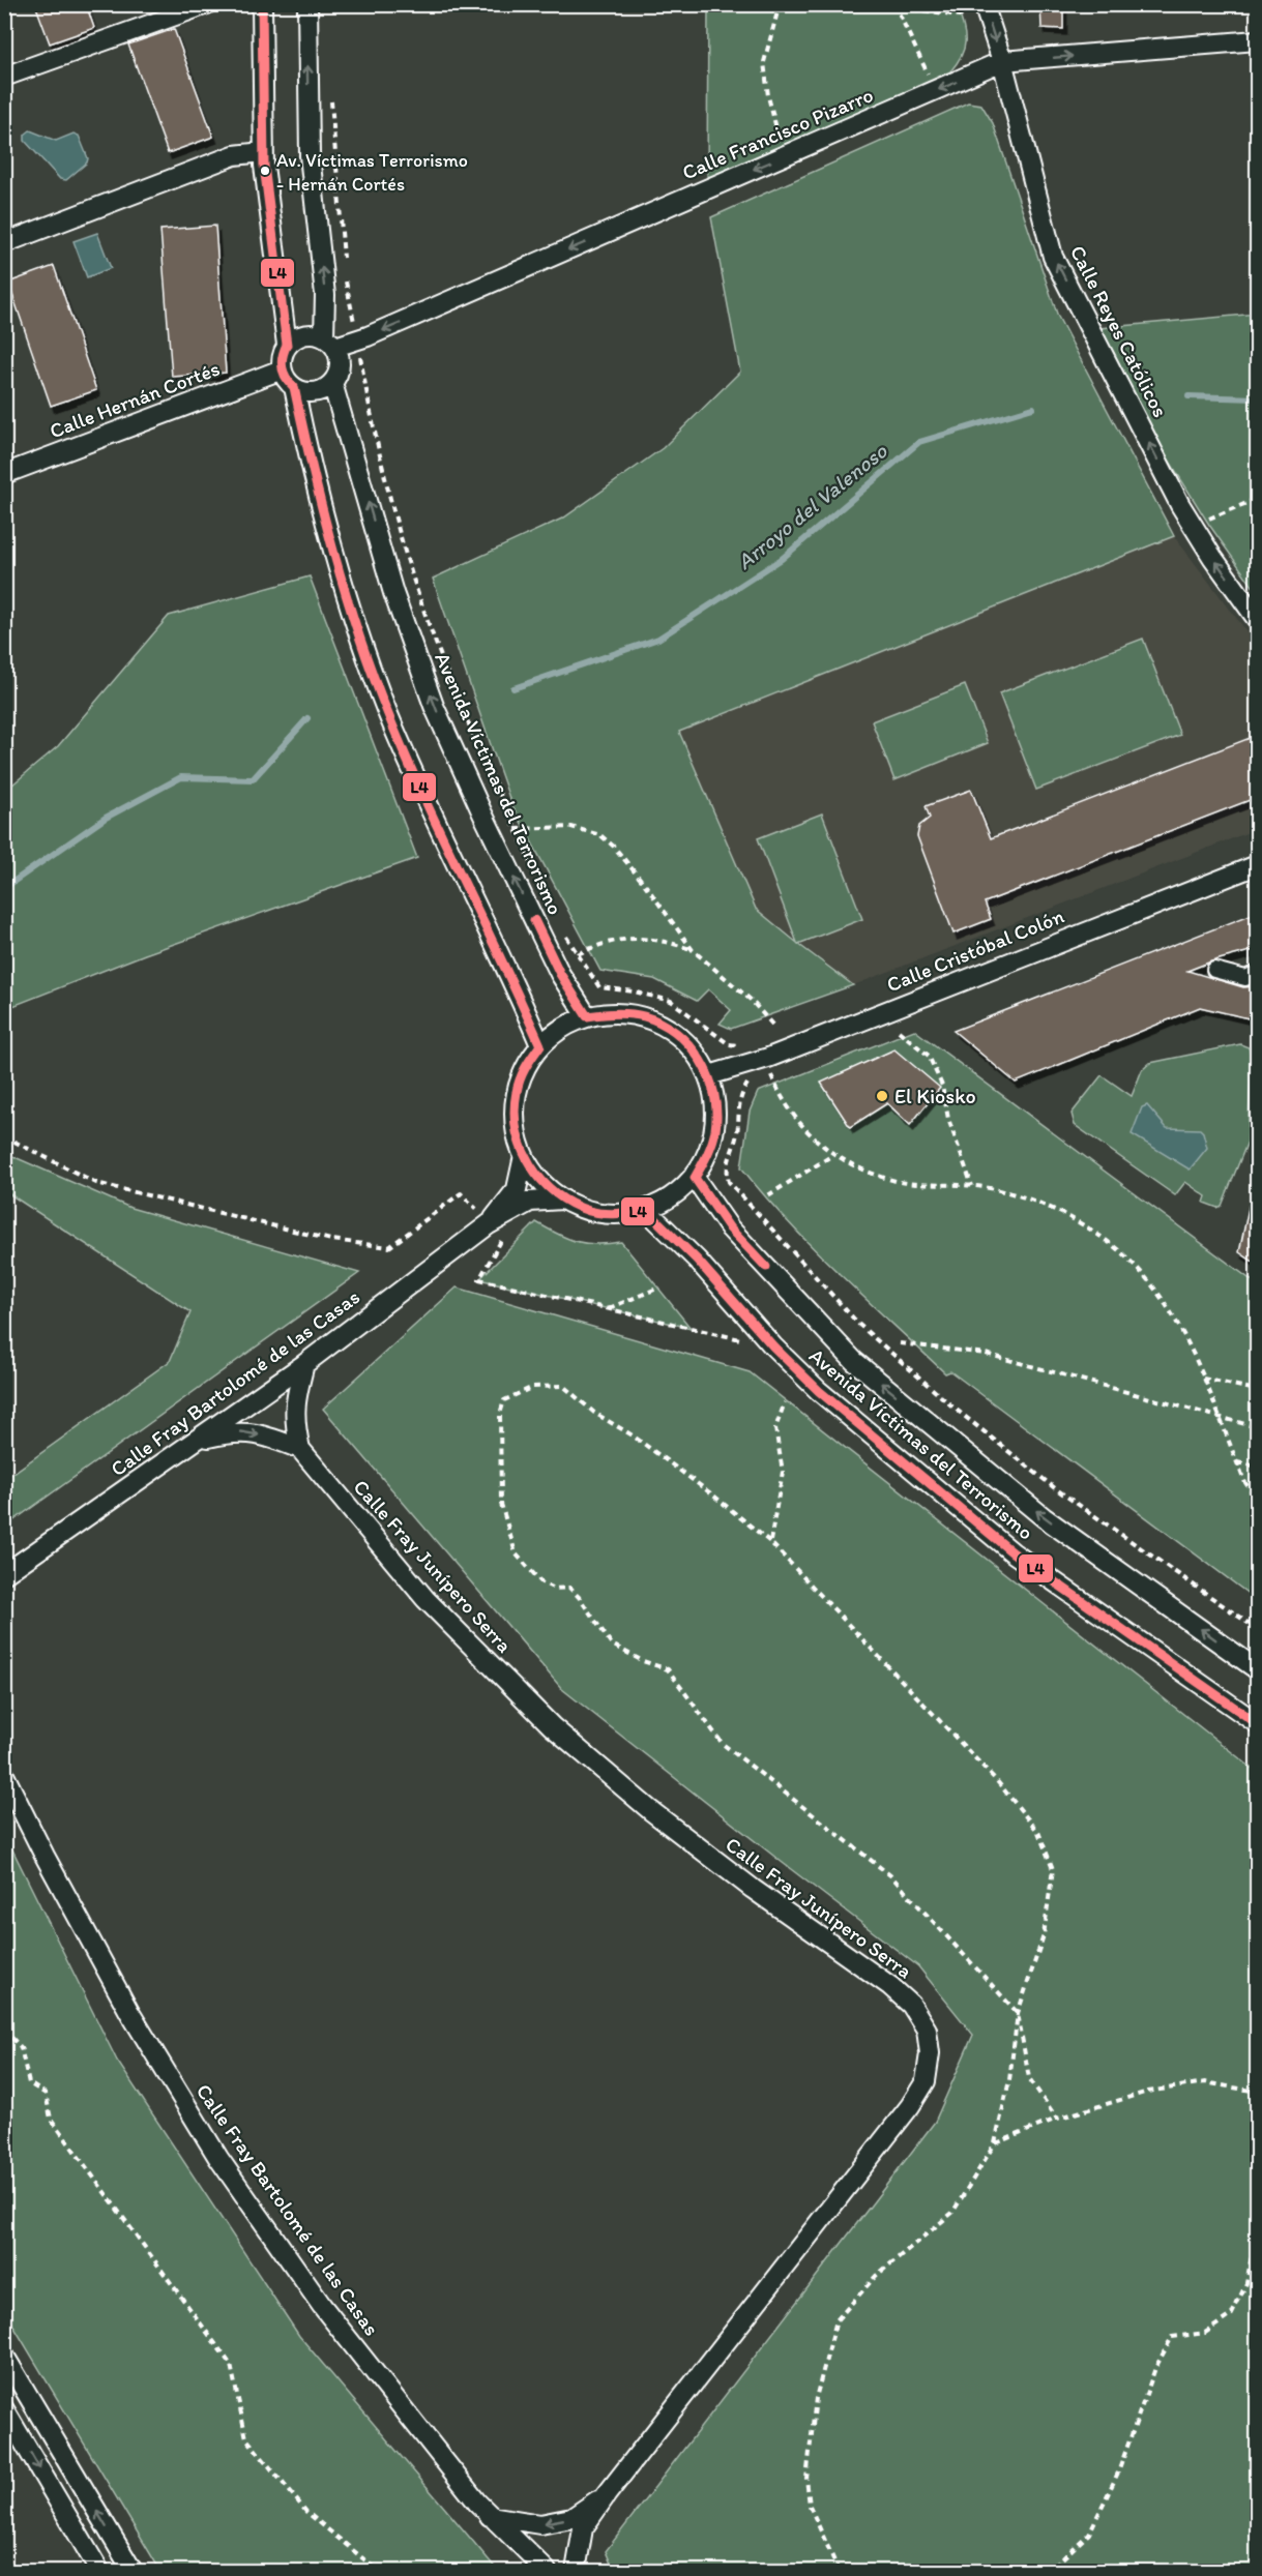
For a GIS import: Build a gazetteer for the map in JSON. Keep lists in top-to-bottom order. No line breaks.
{"streets":{"street":["Calle Francisco Pizarro","Calle Reyes Católicos","Calle Hernán Cortés","Avenida Víctimas del Terrorismo","Calle Cristóbal Colón","Calle Fray Bartolomé de las Casas","Calle Fray Junípero Serra"]},"crossings":[["Calle Francisco Pizarro","Calle Reyes Católicos"],["Calle Francisco Pizarro","Calle Hernán Cortés"],["Calle Francisco Pizarro","Avenida Víctimas del Terrorismo"],["Calle Hernán Cortés","Avenida Víctimas del Terrorismo"],["Avenida Víctimas del Terrorismo","Calle Cristóbal Colón"],["Avenida Víctimas del Terrorismo","Calle Fray Bartolomé de las Casas"],["Calle Cristóbal Colón","Calle Fray Bartolomé de las Casas"],["Calle Fray Bartolomé de las Casas","Calle Fray Junípero Serra"]],"one_way":["Calle Reyes Católicos"],"water":["Arroyo del Valenoso"],"places":["Av. Víctimas Terrorismo - Hernán Cortés","El Kiosko"],"lines":["transit line L4"]}
